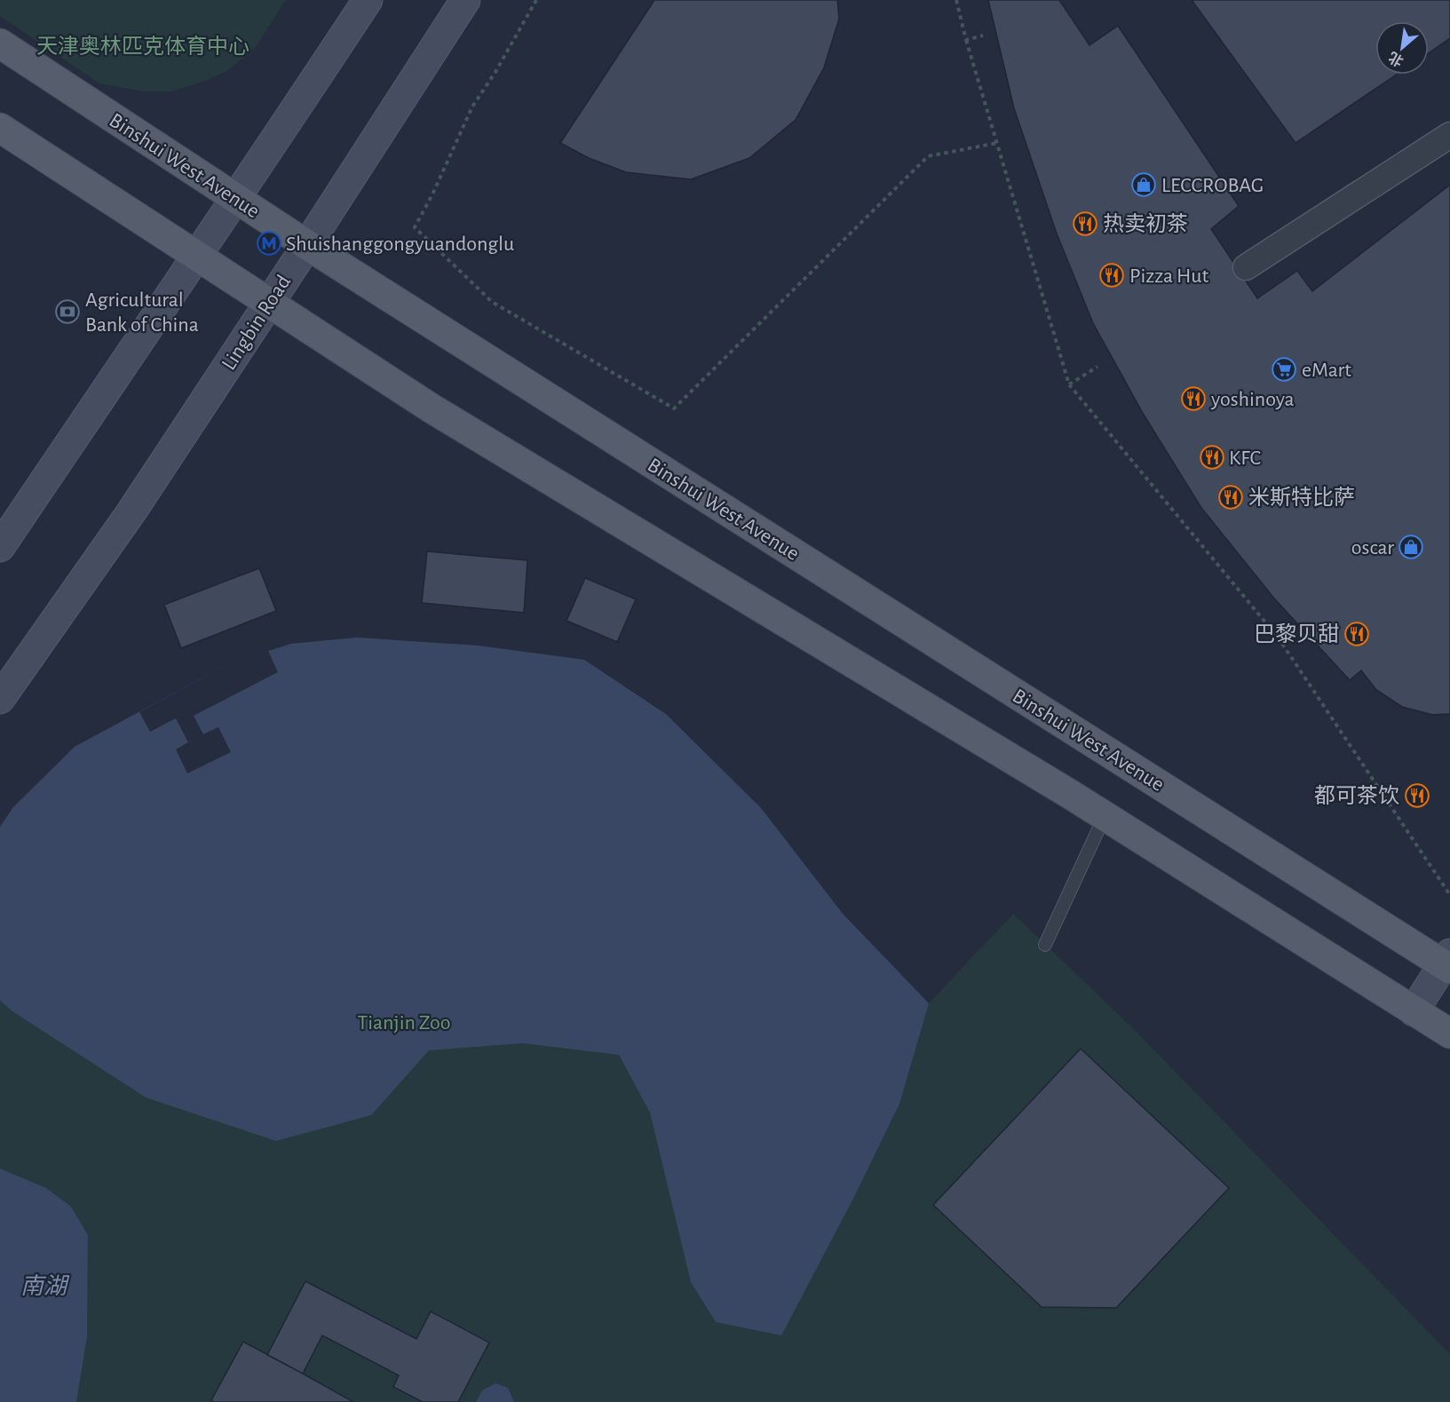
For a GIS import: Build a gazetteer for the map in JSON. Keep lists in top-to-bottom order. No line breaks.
{"streets":{"main road":["Binshui West Avenue","Lingbin Road"]},"crossings":[["Binshui West Avenue","Lingbin Road"]],"water":["南湖"],"parks":["天津奥林匹克体育中心","Tianjin Zoo"],"places":{"shop":["LECCROBAG","oscar"],"restaurant":["热卖初茶","Pizza Hut","yoshinoya","KFC","米斯特比萨","巴黎贝甜","都可茶饮"],"metro station":["Shuishanggongyuandonglu"],"bank":["Agricultural Bank of China"],"supermarket":["eMart"]},"north":"bottom left"}
